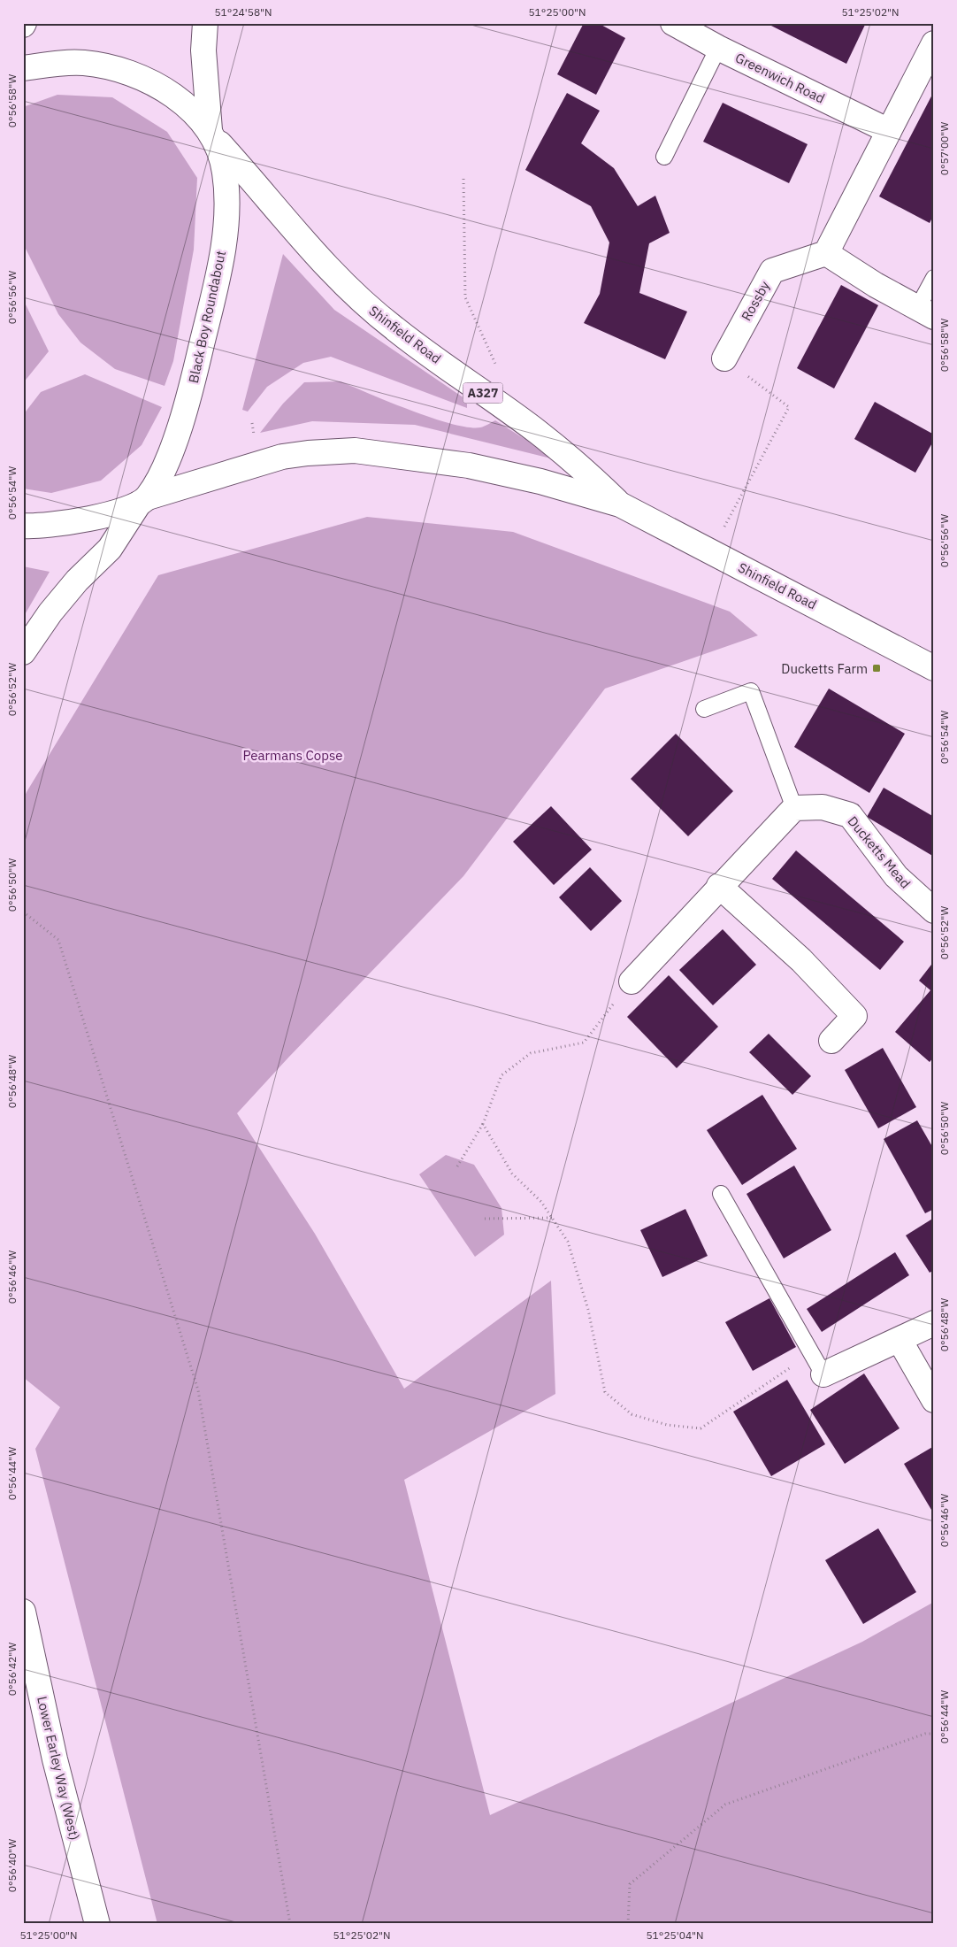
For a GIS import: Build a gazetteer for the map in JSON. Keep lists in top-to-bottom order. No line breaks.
{"streets":{"main road":["Greenwich Road","Rossby","Black Boy Roundabout","Shinfield Road","A327","Ducketts Mead","Lower Earley Way (West)"]},"crossings":[["Black Boy Roundabout","Shinfield Road"]],"parks":["Pearmans Copse"],"places":{"transit":["Ducketts Farm"]},"coordinates":["51°24'58\"N","51°25'00\"N","51°25'02\"N","0°56'58\"W","0°57'00\"W","0°56'56\"W","0°56'54\"W","0°56'52\"W","0°56'50\"W","0°56'48\"W","0°56'46\"W","0°56'44\"W","0°56'42\"W","0°56'40\"W","51°25'04\"N"]}
